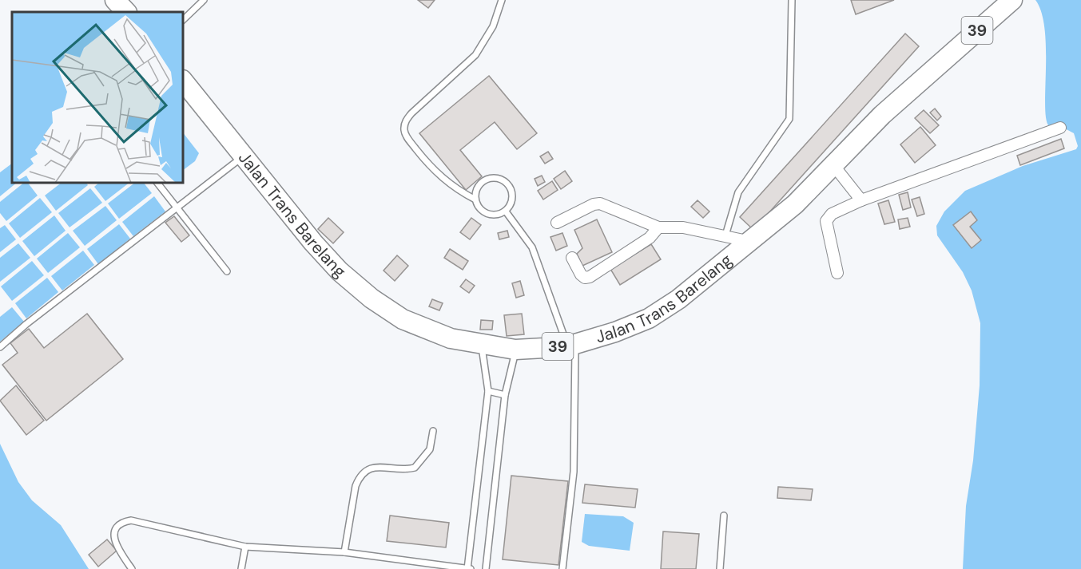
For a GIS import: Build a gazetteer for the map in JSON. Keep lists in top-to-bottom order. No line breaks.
{"streets":{"highway":["39","Jalan Trans Barelang"]}}
